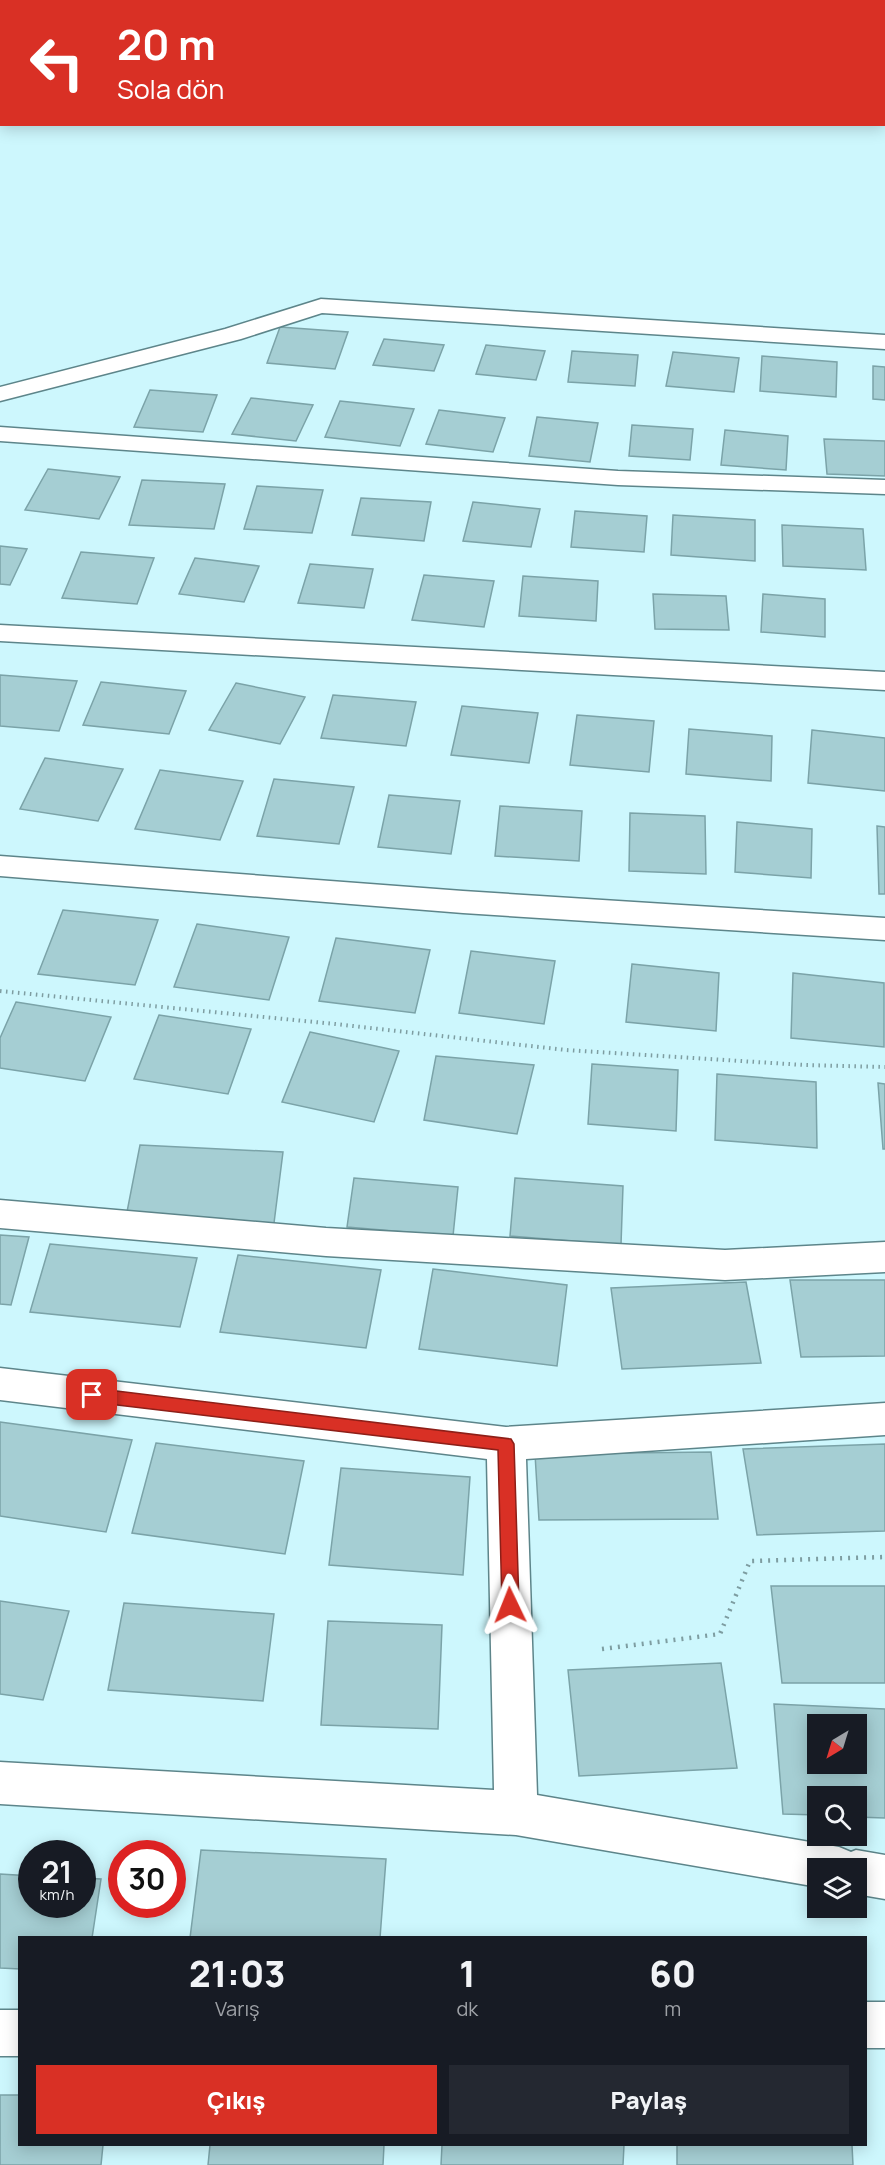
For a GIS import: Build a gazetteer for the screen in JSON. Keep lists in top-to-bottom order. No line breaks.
{"north":"bottom left","page":{"turn":["20 m","Sola dön"],"speed":"21 km/h","limit":"30","eta":["21:03","Varış","1","dk","60","m"],"buttons":["Çıkış","Paylaş"]}}
